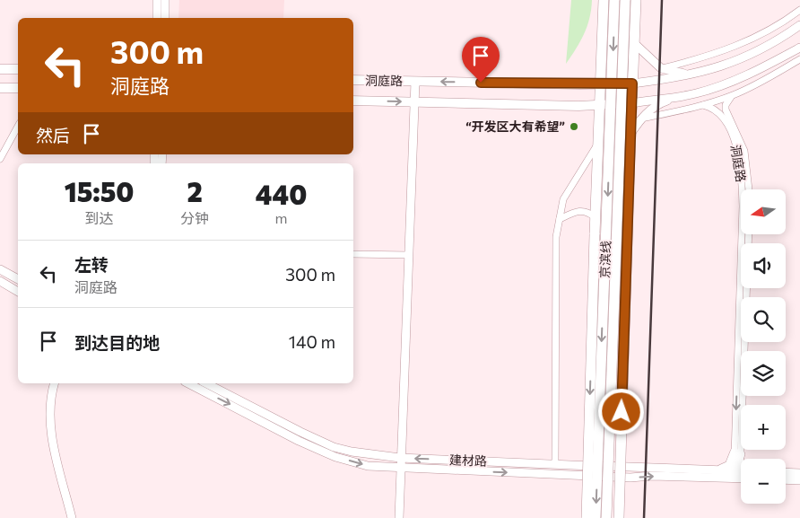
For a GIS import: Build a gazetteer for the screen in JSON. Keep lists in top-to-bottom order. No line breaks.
{"streets":{"highway":["京滨线"],"main road":["洞庭路"],"street":["建材路"]},"places":["“开发区大有希望”"],"north":"left","page":{"turn":["300 m","洞庭路"],"then":"然后","eta":["15:50","到达","2","分钟","440","m"],"map_buttons":["+","−"],"list":[{"name":"左转","note":"洞庭路","value":"300 m"},{"name":"到达目的地","value":"140 m"}]}}
